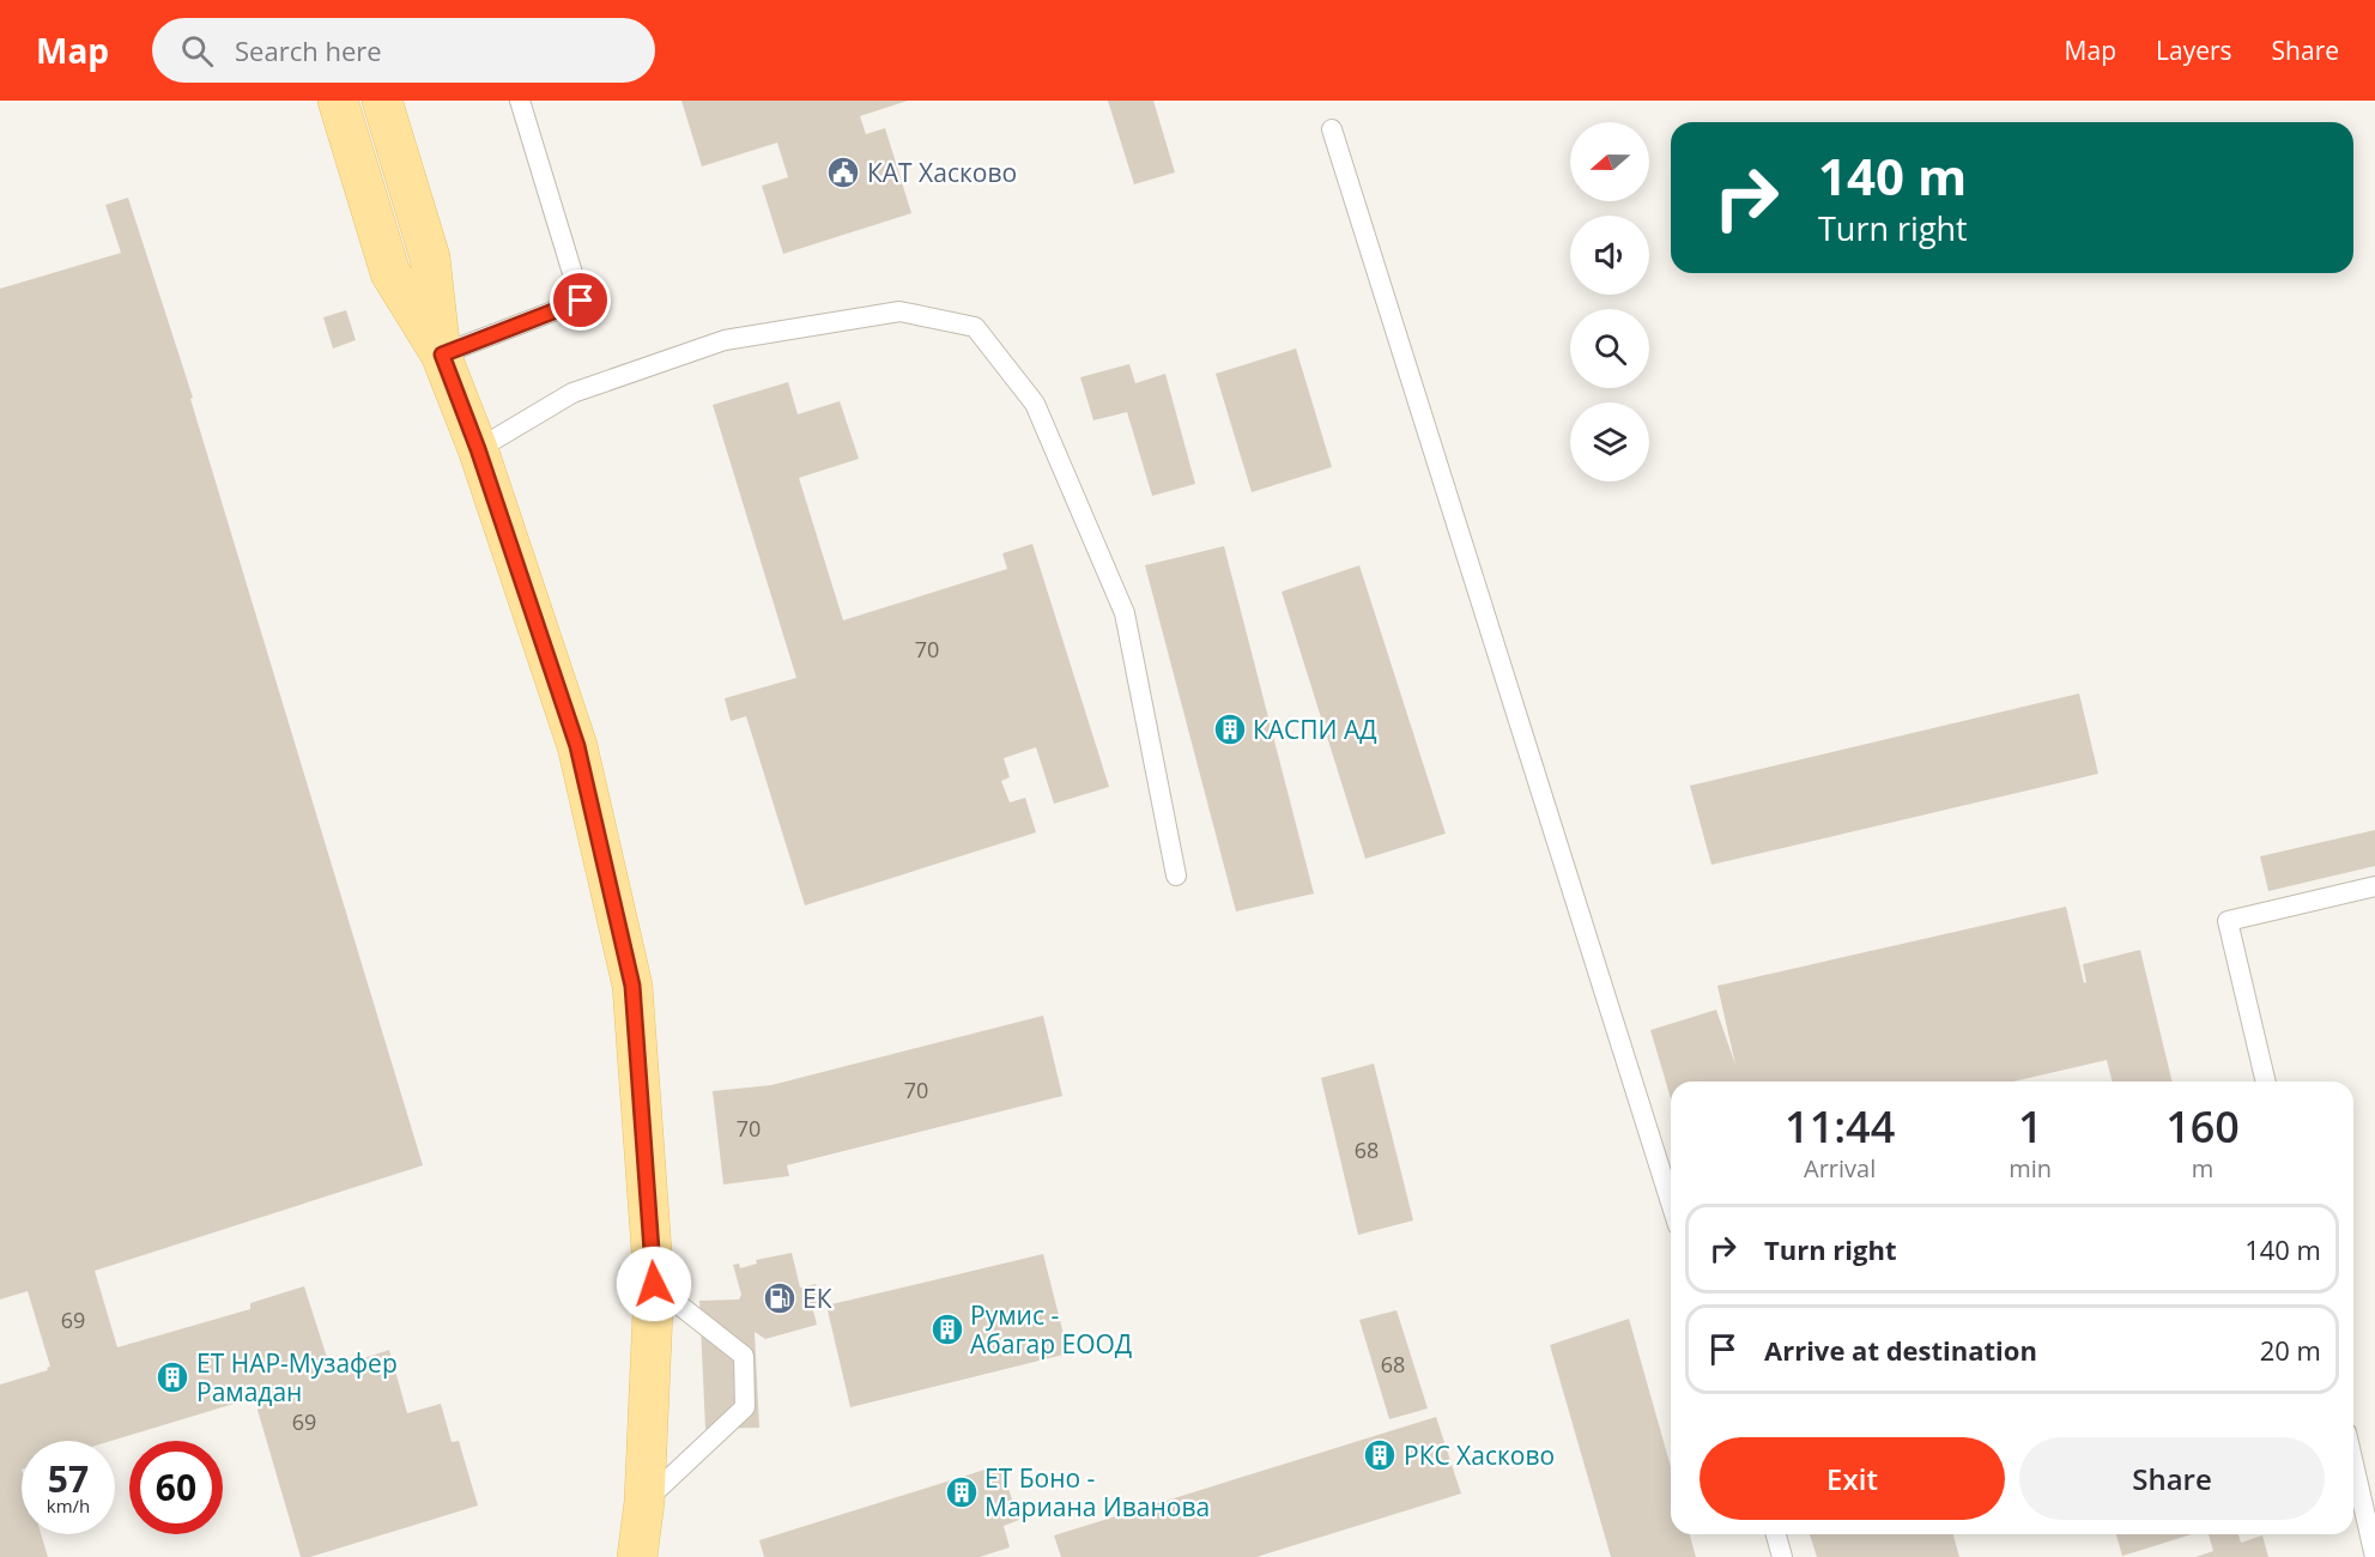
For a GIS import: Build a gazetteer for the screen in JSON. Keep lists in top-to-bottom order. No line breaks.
{"places":{"public building":["КАТ Хасково"],"building":["КАСПИ АД","Румис - Абагар ЕООД","ЕТ НАР-Музафер Рамадан","РКС Хасково","ЕТ Боно - Мариана Иванова"],"fuel station":["ЕК"]},"house_numbers":["70","70","70","68","69","68","69"],"north":"left","page":{"header":"Map","search":"Search here","nav":["Map","Layers","Share"],"turn":["140 m","Turn right"],"eta":["11:44","Arrival","1","min","160","m"],"list":[{"name":"Turn right","value":"140 m"},{"name":"Arrive at destination","value":"20 m"}],"buttons":["Exit","Share"],"speed":"57 km/h","limit":"60"}}
